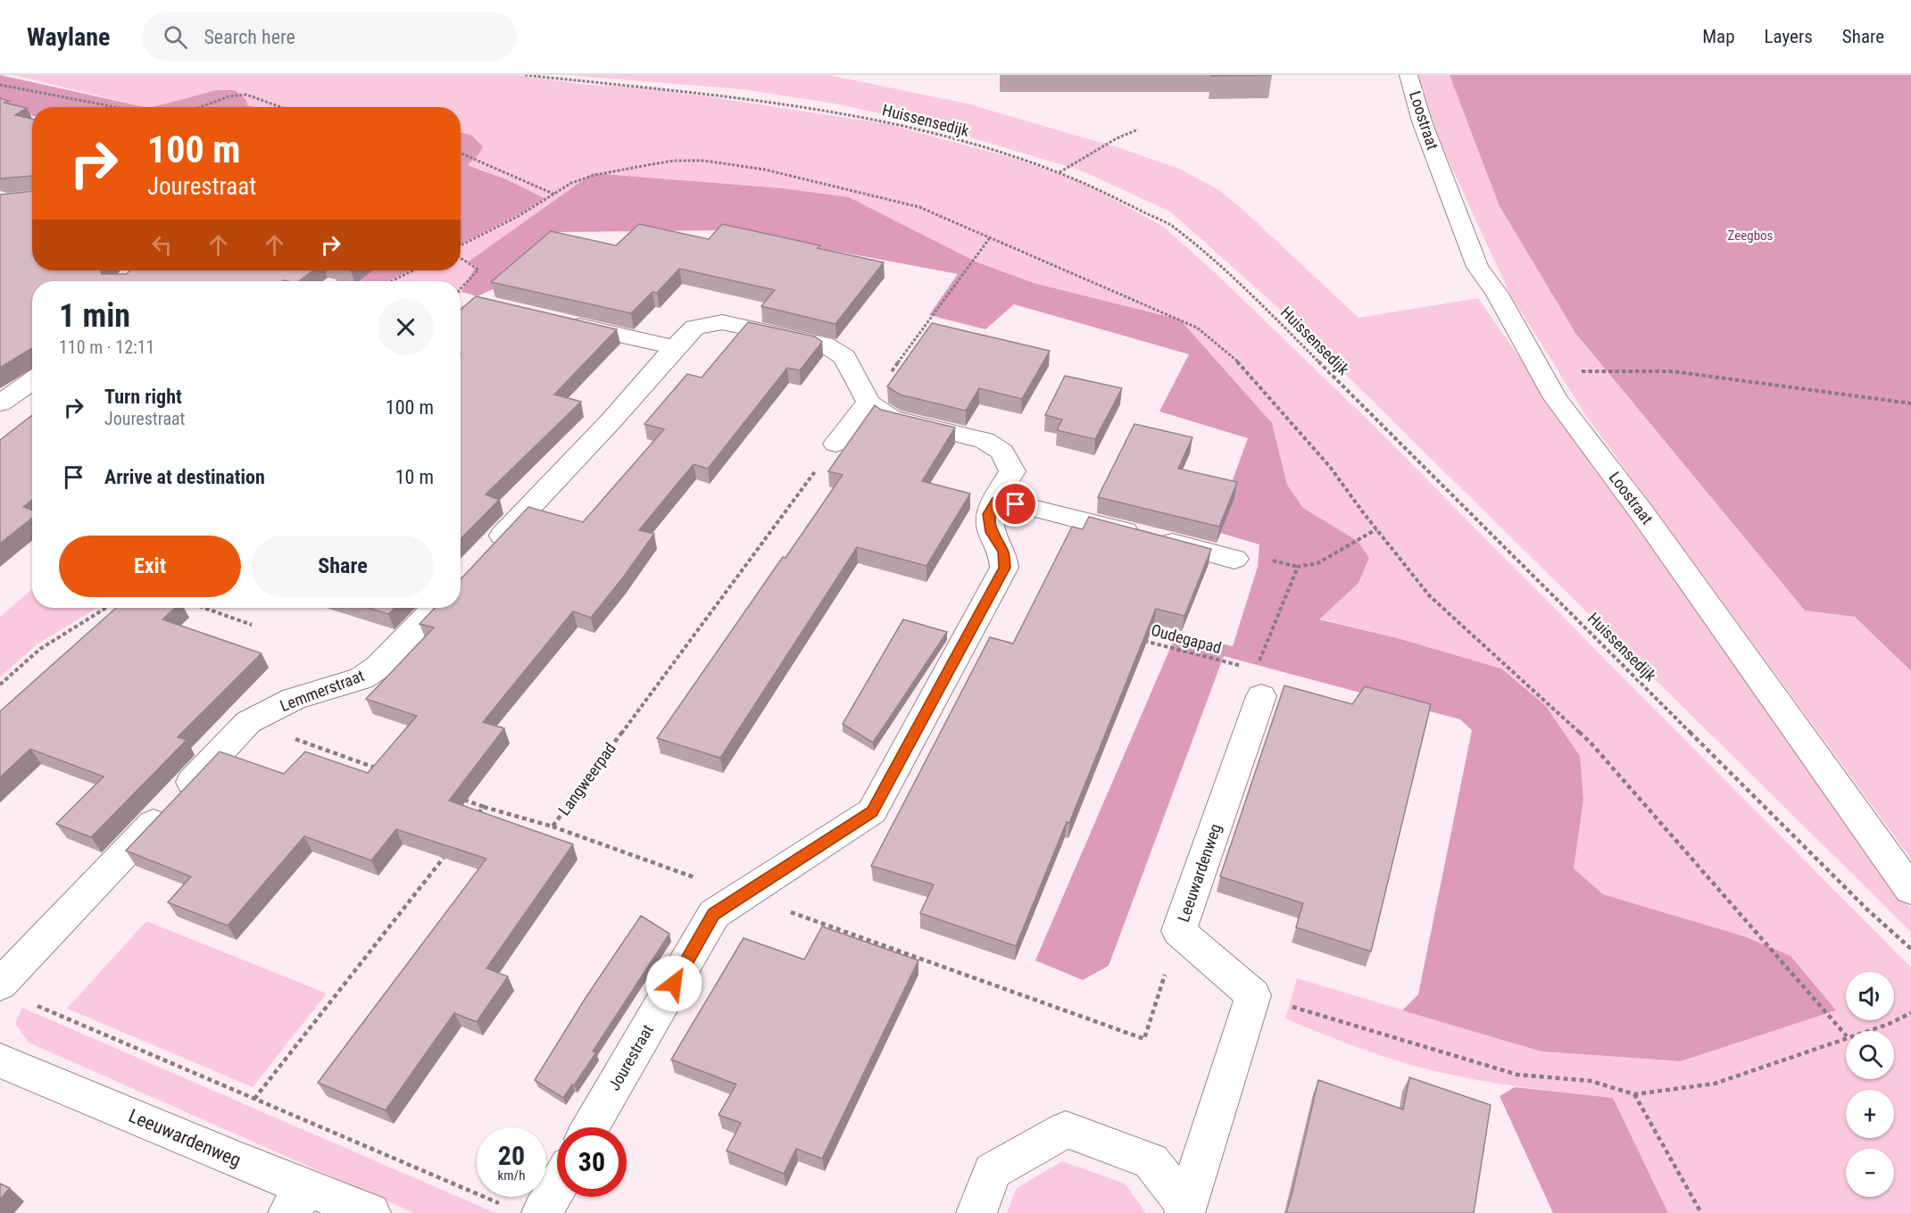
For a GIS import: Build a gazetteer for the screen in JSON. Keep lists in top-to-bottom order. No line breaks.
{"streets":{"street":["Loostraat","Lemmerstraat","Leeuwardenweg","Jourestraat"],"path":["Huissensedijk","Oudegapad","Langweerpad"]},"crossings":[["Oudegapad","Leeuwardenweg"]],"parks":["Zeegbos"],"page":{"header":"Waylane","search":"Search here","nav":["Map","Layers","Share"],"turn":["100 m","Jourestraat"],"heading":["1 min","110 m · 12:11"],"list":[{"name":"Turn right","note":"Jourestraat","value":"100 m"},{"name":"Arrive at destination","value":"10 m"}],"buttons":["Exit","Share"],"map_buttons":["+","−"],"speed":"20 km/h","limit":"30"}}
